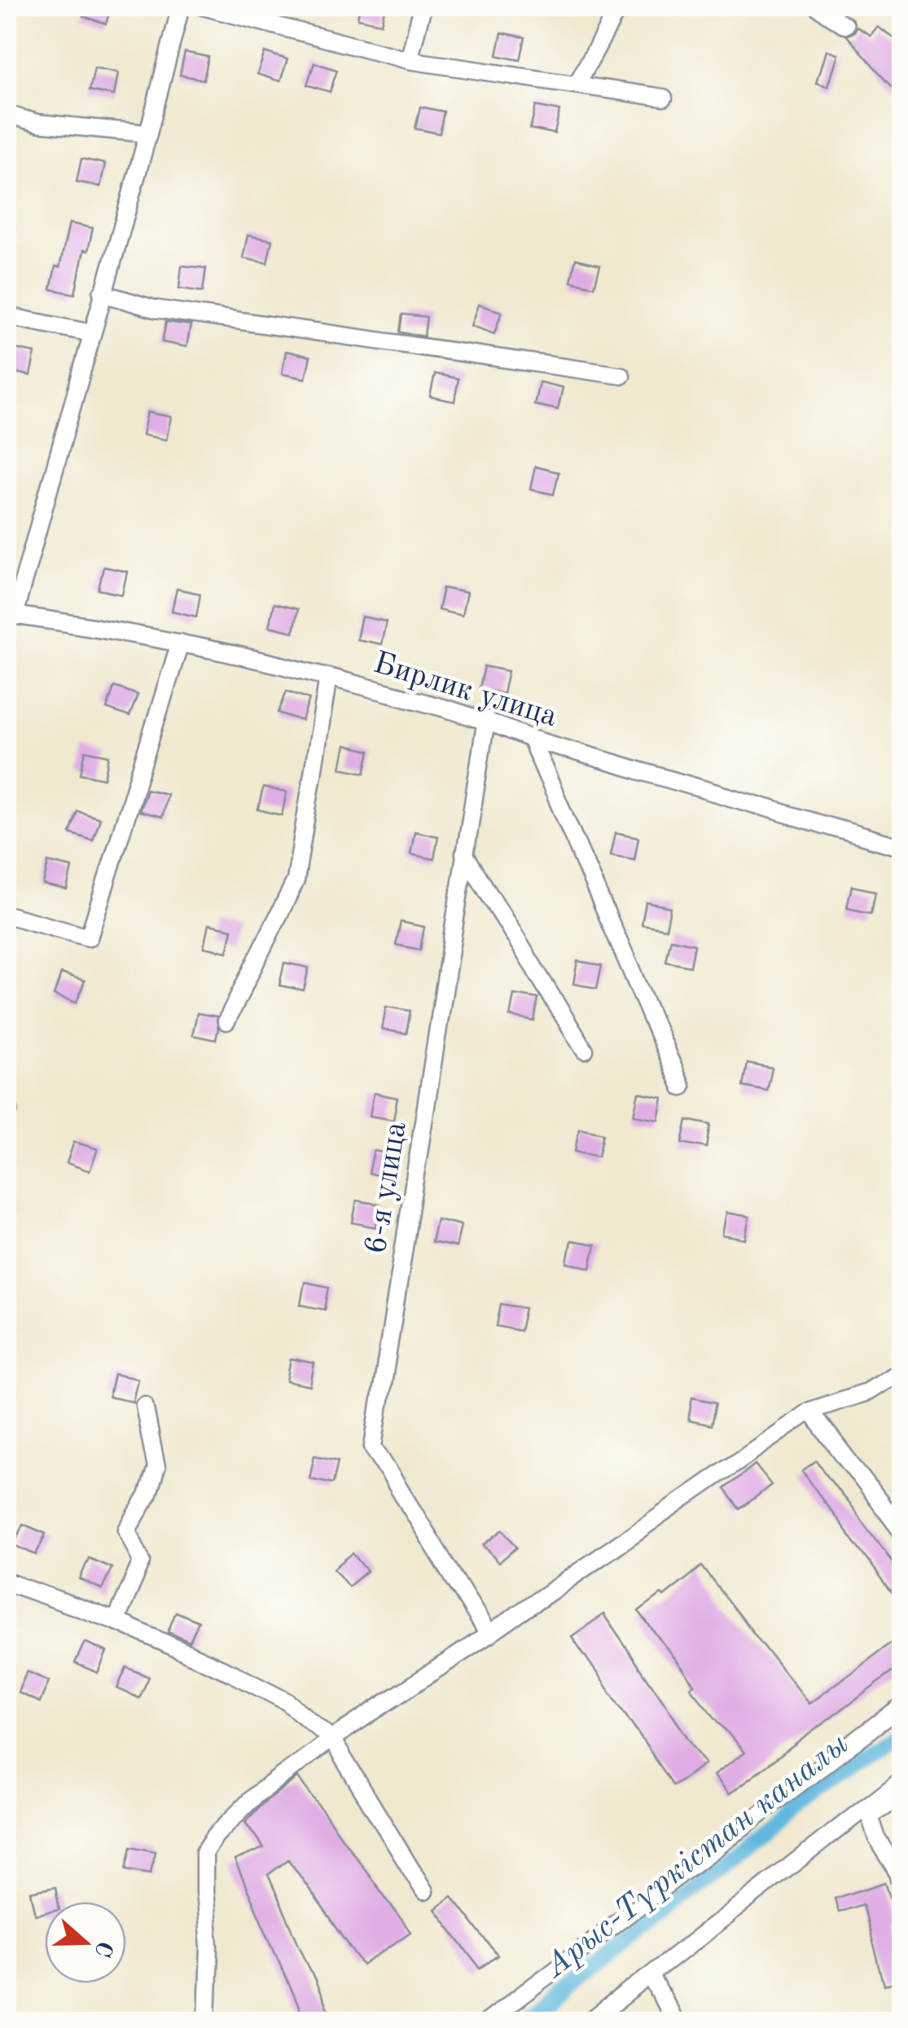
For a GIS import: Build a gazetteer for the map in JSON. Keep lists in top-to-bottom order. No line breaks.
{"streets":{"street":["Бирлик улица","6-я улица"]},"crossings":[["Бирлик улица","6-я улица"]],"water":["Арыс-Түркістан каналы"],"north":"right"}
